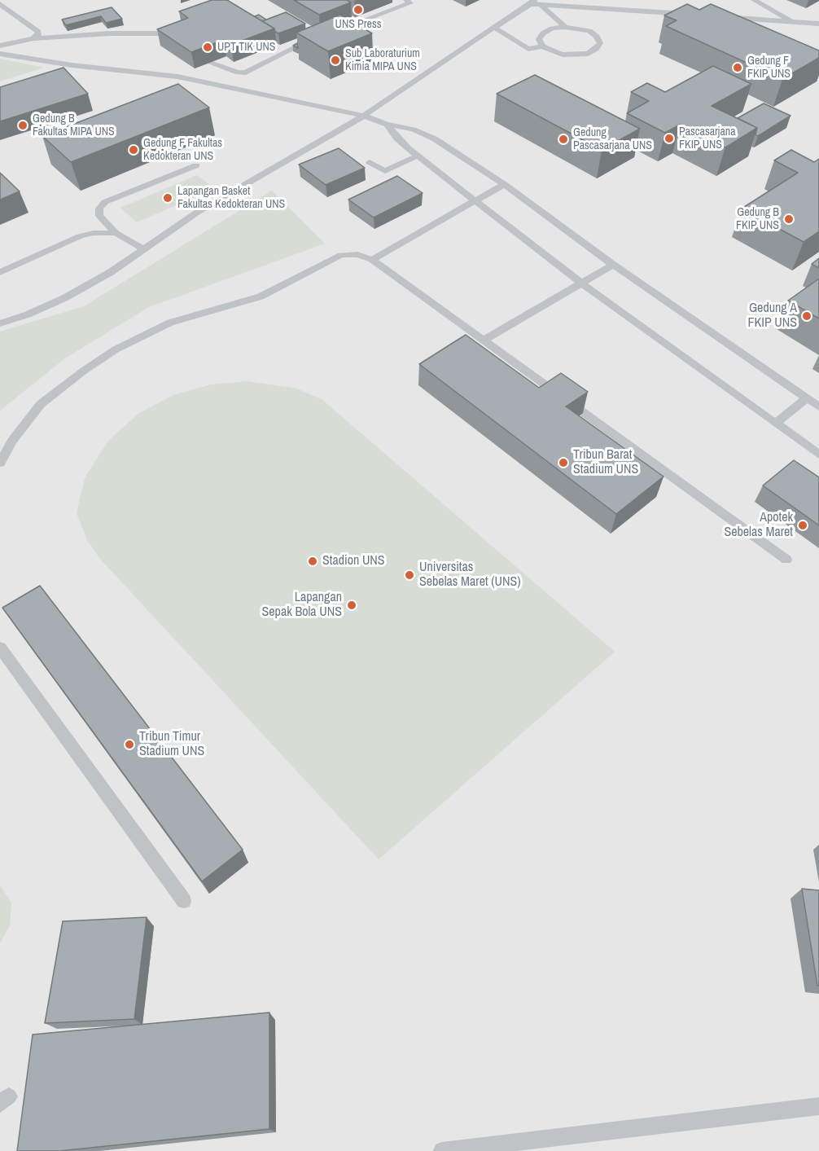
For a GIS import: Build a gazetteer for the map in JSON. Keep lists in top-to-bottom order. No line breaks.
{"places":["UNS Press","UPT TIK UNS","Sub Laboraturium Kimia MIPA UNS","Gedung F FKIP UNS","Gedung B Fakultas MIPA UNS","Pascasarjana FKIP UNS","Gedung Pascasarjana UNS","Gedung F Fakultas Kedokteran UNS","Lapangan Basket Fakultas Kedokteran UNS","Gedung B FKIP UNS","Gedung A FKIP UNS","Tribun Barat Stadium UNS","Apotek Sebelas Maret","Stadion UNS","Universitas Sebelas Maret (UNS)","Lapangan Sepak Bola UNS","Tribun Timur Stadium UNS"]}
